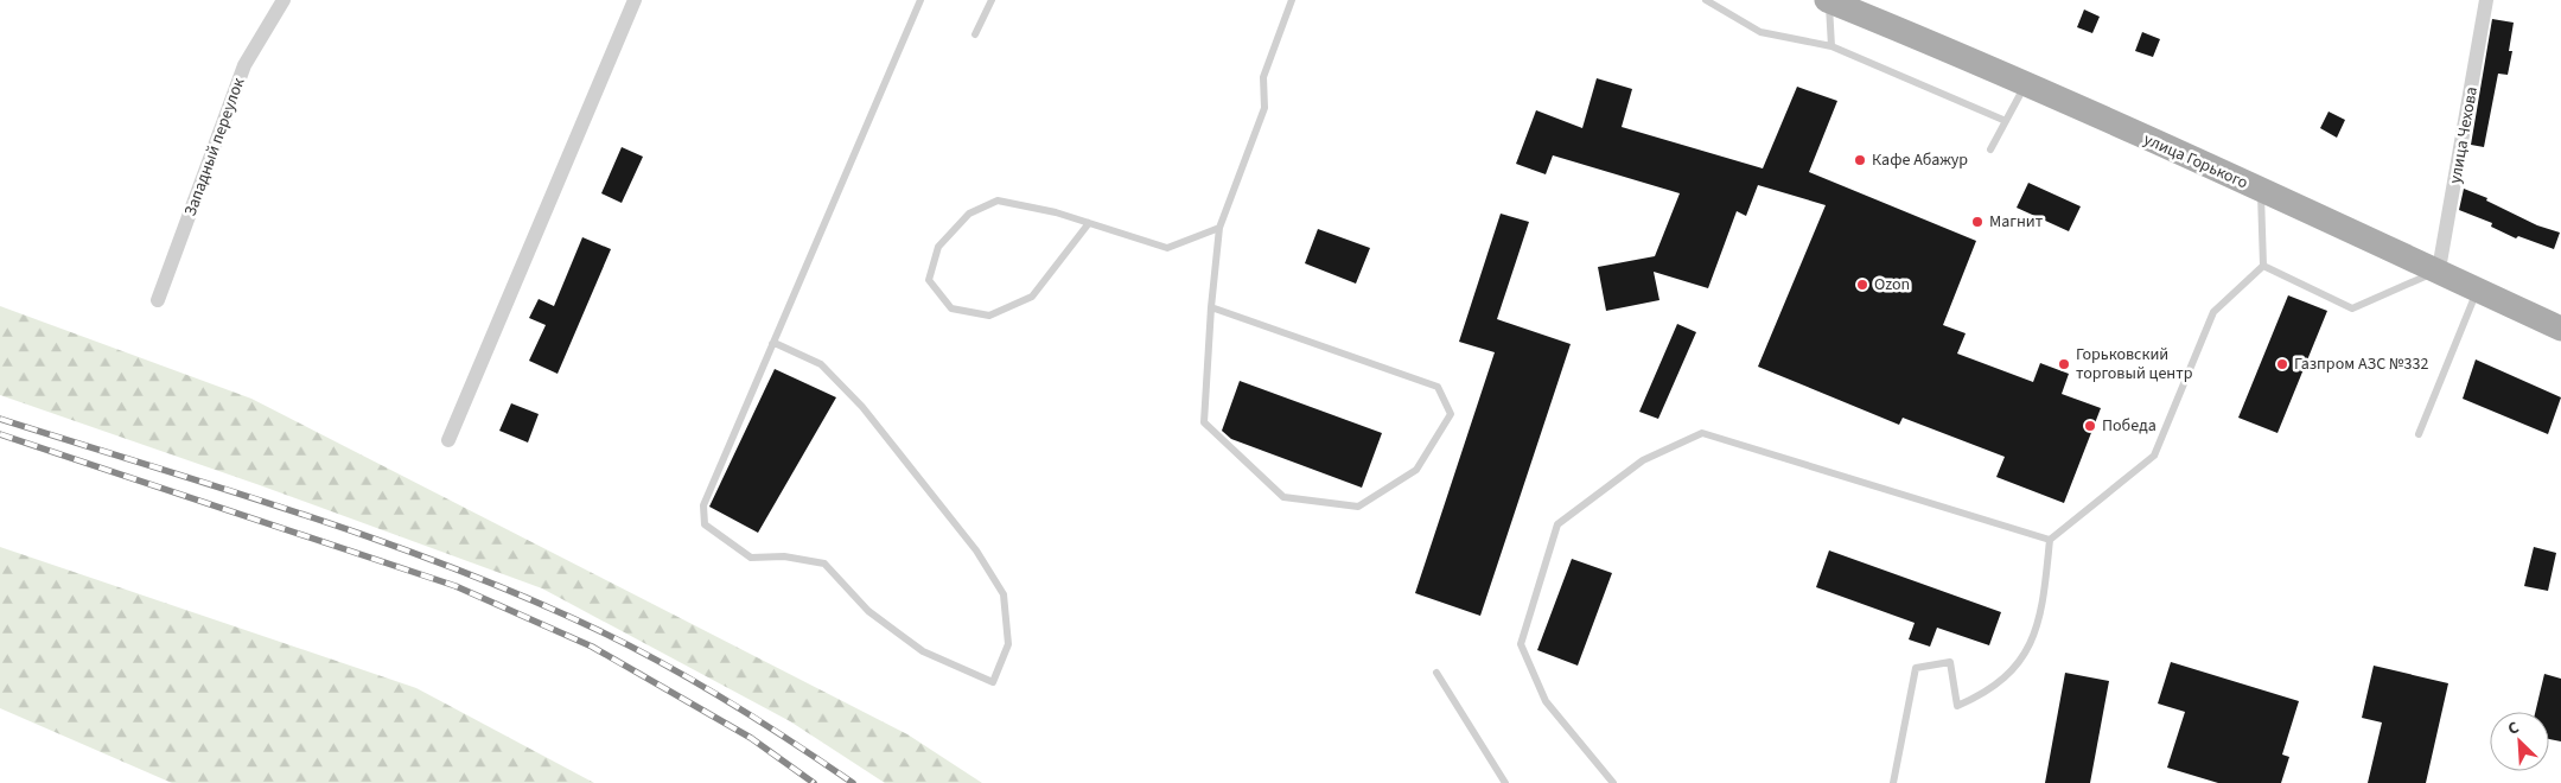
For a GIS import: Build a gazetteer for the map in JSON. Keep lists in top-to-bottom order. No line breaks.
{"streets":{"main road":["улица Горького"],"street":["улица Чехова","Западный переулок"]},"crossings":[["улица Чехова","улица Горького"]],"places":["Кафе Абажур","Магнит","Ozon","Горьковский торговый центр","Газпром АЗС №332","Победа"],"north":"top left"}
